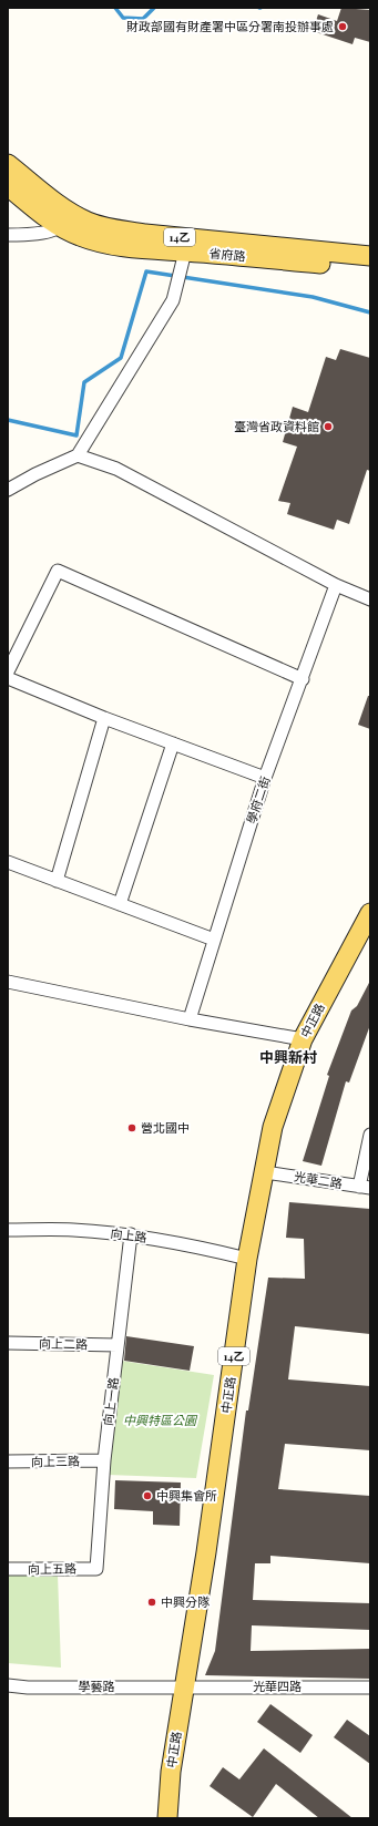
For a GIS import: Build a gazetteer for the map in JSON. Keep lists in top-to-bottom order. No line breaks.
{"streets":{"main road":["14乙","省府路","中正路"],"street":["學府二街","光華二路","向上路","向上二路","向上一路","向上三路","向上五路","學藝路","光華四路"]},"crossings":[["中正路","光華二路"],["中正路","向上路"],["中正路","學藝路"],["中正路","光華四路"],["向上路","向上一路"],["向上二路","向上一路"],["向上一路","向上三路"],["向上一路","向上五路"],["學藝路","光華四路"]],"districts":["中興新村"],"parks":["中興特區公園"],"places":["財政部國有財產署中區分署南投辦事處","臺灣省政資料館","營北國中","中興集會所","中興分隊"]}
